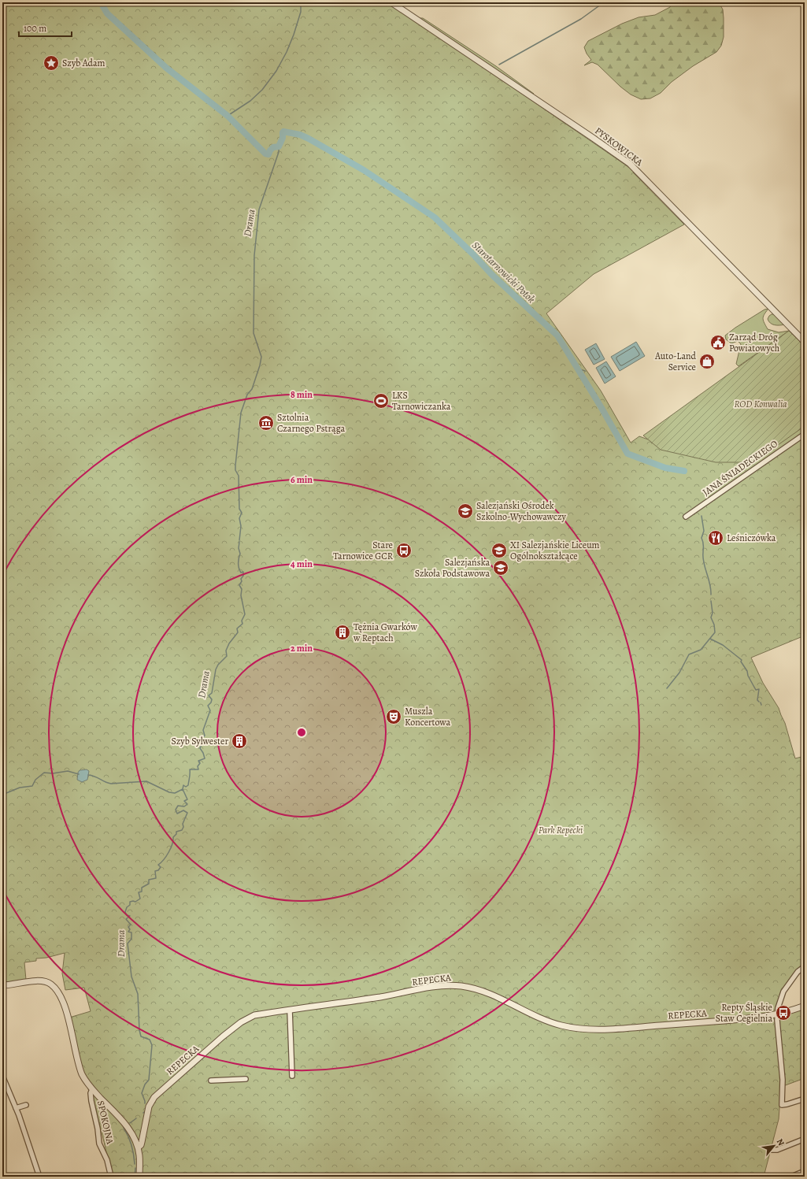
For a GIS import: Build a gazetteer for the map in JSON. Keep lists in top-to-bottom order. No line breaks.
{"streets":{"street":["PYSKOWICKA","JANA ŚNIADECKIEGO","REPECKA","SPOKOJNA"]},"water":["Drama","Starotarnowicki Potok"],"parks":["ROD Konwalia","Park Repecki"],"places":{"place":["Szyb Adam"],"public building":["Zarząd Dróg Powiatowych"],"shop":["Auto-Land Service"],"sports":["LKS Tarnowiczanka"],"museum":["Sztolnia Czarnego Pstrąga"],"school or university":["Salezjański Ośrodek Szkolno-Wychowawczy","XI Salezjańskie Liceum Ogólnokształcące","Salezjańska Szkoła Podstawowa"],"restaurant":["Leśniczówka"],"bus stop":["Stare Tarnowice GCR","Repty Śląskie Staw Cegielnia"],"building":["Tężnia Gwarków w Reptach","Szyb Sylwester"],"theatre":["Muszla Koncertowa"]},"scale_bar":"100 m","north":"top right","rings":["8 min","6 min","4 min","2 min"]}
